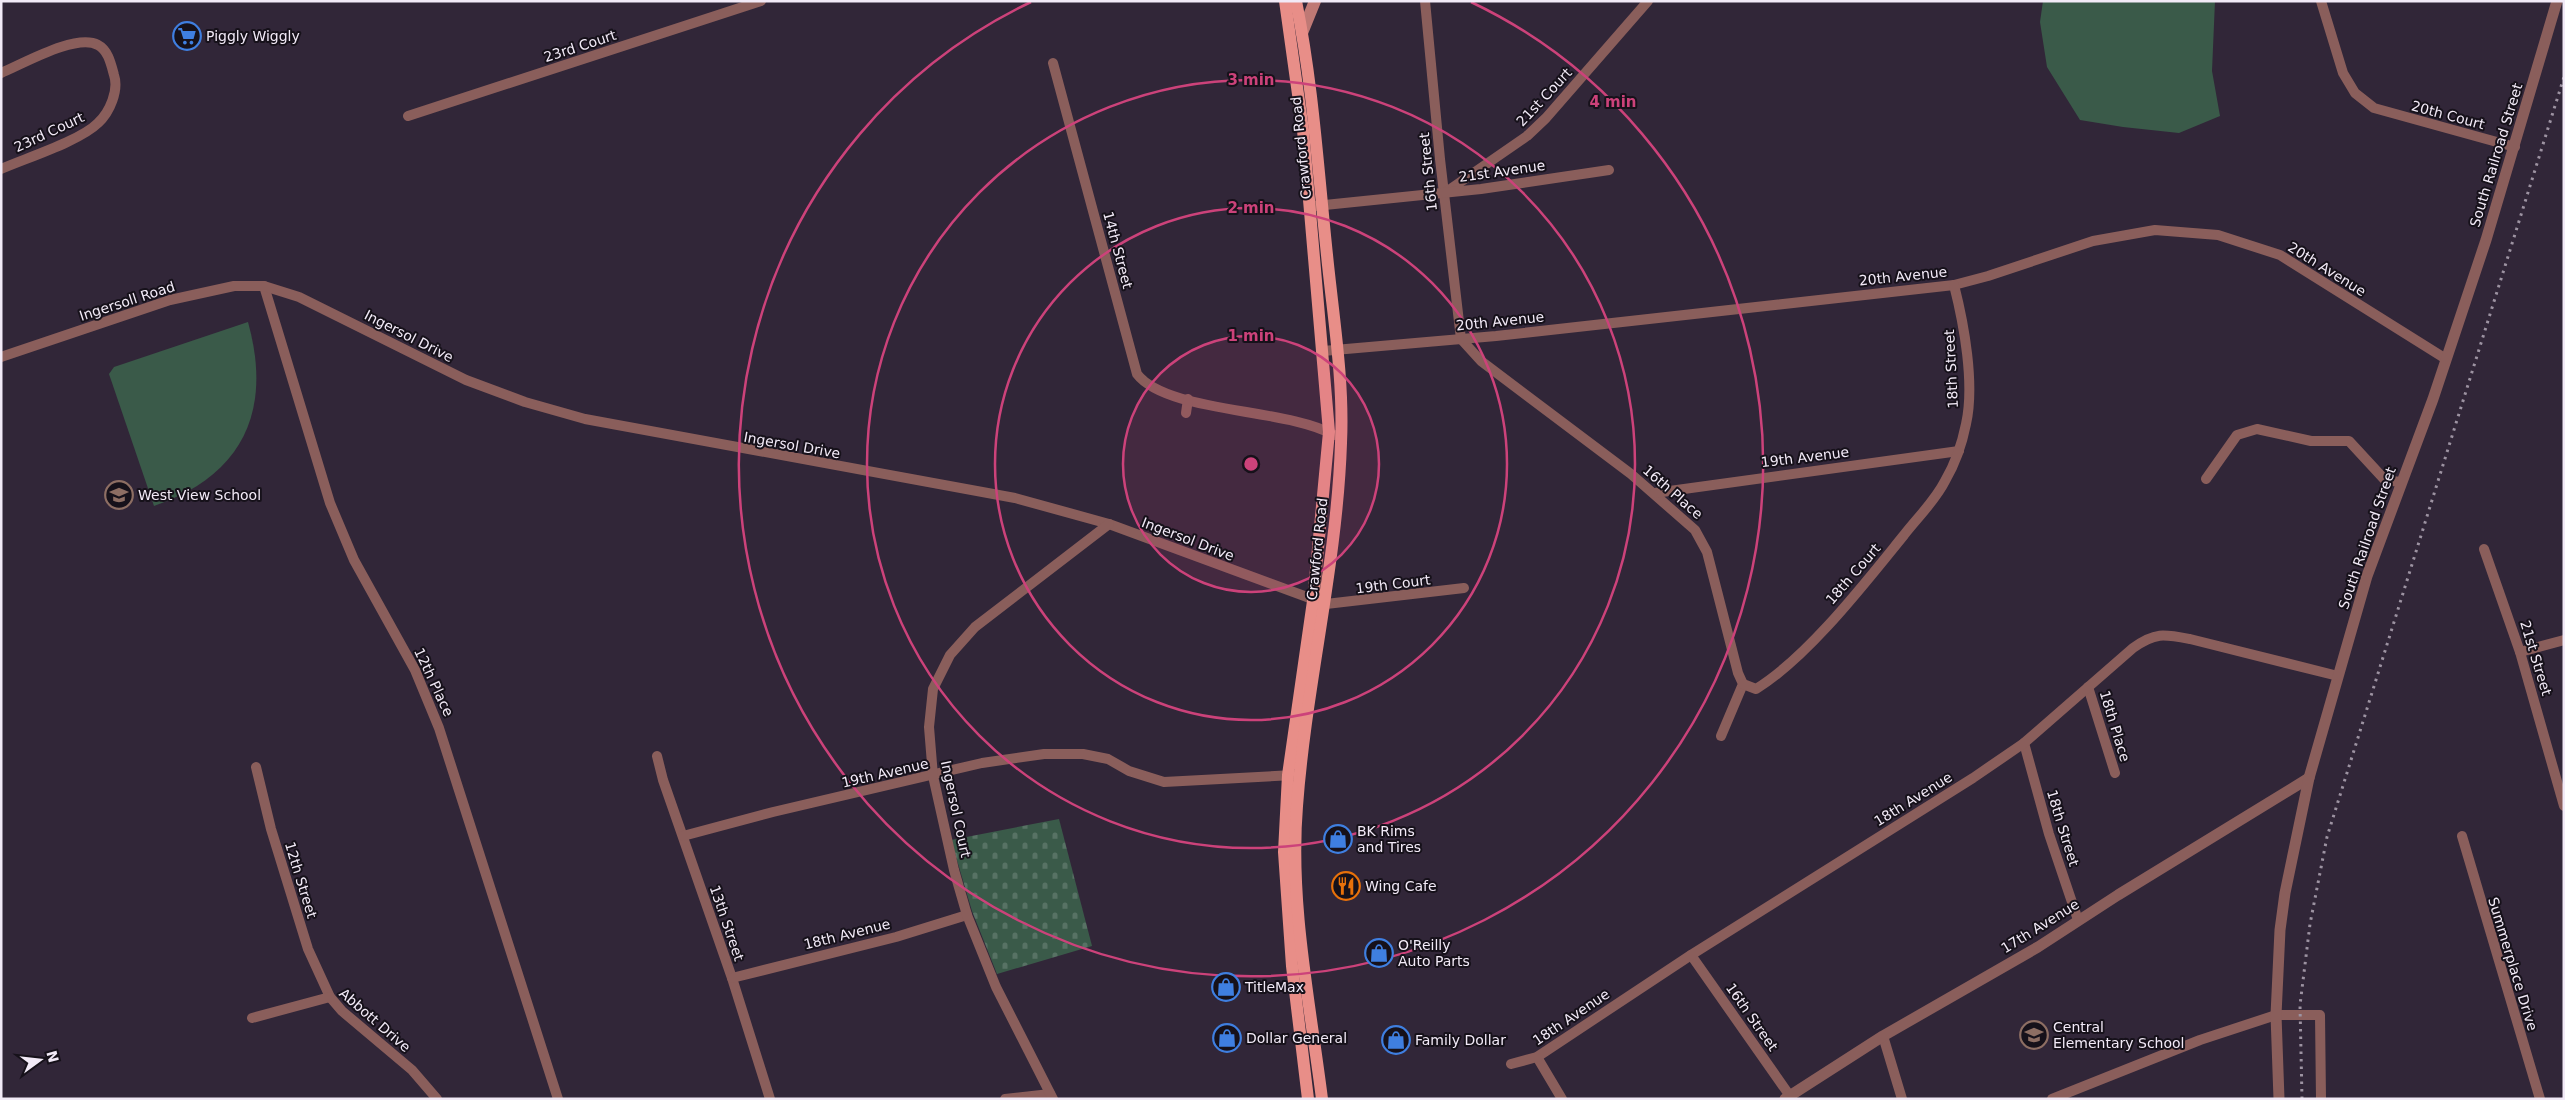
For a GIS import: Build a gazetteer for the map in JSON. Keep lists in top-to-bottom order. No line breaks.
{"streets":{"main road":["Crawford Road"],"street":["23rd Court","21st Court","20th Court","South Railroad Street","21st Avenue","16th Street","14th Street","20th Avenue","Ingersoll Road","Ingersol Drive","18th Street","19th Avenue","16th Place","18th Court","19th Court","21st Street","12th Place","18th Place","18th Avenue","Ingersol Court","12th Street","13th Street","17th Avenue","Summerplace Drive","Abbott Drive"]},"crossings":[["21st Court","21st Avenue"],["21st Court","16th Street"],["20th Court","South Railroad Street"],["Crawford Road","21st Avenue"],["Crawford Road","20th Avenue"],["Crawford Road","Ingersol Drive"],["Crawford Road","19th Avenue"],["Crawford Road","19th Court"],["South Railroad Street","20th Avenue"],["South Railroad Street","18th Avenue"],["South Railroad Street","17th Avenue"],["21st Avenue","16th Street"],["16th Street","20th Avenue"],["16th Street","16th Place"],["16th Street","18th Avenue"],["16th Street","17th Avenue"],["20th Avenue","18th Street"],["20th Avenue","16th Place"],["Ingersoll Road","Ingersol Drive"],["Ingersoll Road","12th Place"],["Ingersol Drive","19th Court"],["Ingersol Drive","12th Place"],["Ingersol Drive","Ingersol Court"],["18th Street","19th Avenue"],["18th Street","18th Court"],["18th Street","18th Avenue"],["18th Street","17th Avenue"],["19th Avenue","16th Place"],["19th Avenue","18th Court"],["19th Avenue","Ingersol Court"],["19th Avenue","13th Street"],["16th Place","18th Court"],["18th Place","18th Avenue"],["18th Avenue","Ingersol Court"],["18th Avenue","13th Street"],["12th Street","Abbott Drive"]],"places":{"supermarket":["Piggly Wiggly"],"school or university":["West View School","Central Elementary School"],"shop":["BK Rims and Tires","O'Reilly Auto Parts","TitleMax","Dollar General","Family Dollar"],"restaurant":["Wing Cafe"]},"north":"right","rings":["3 min","4 min","2 min","1 min"]}
